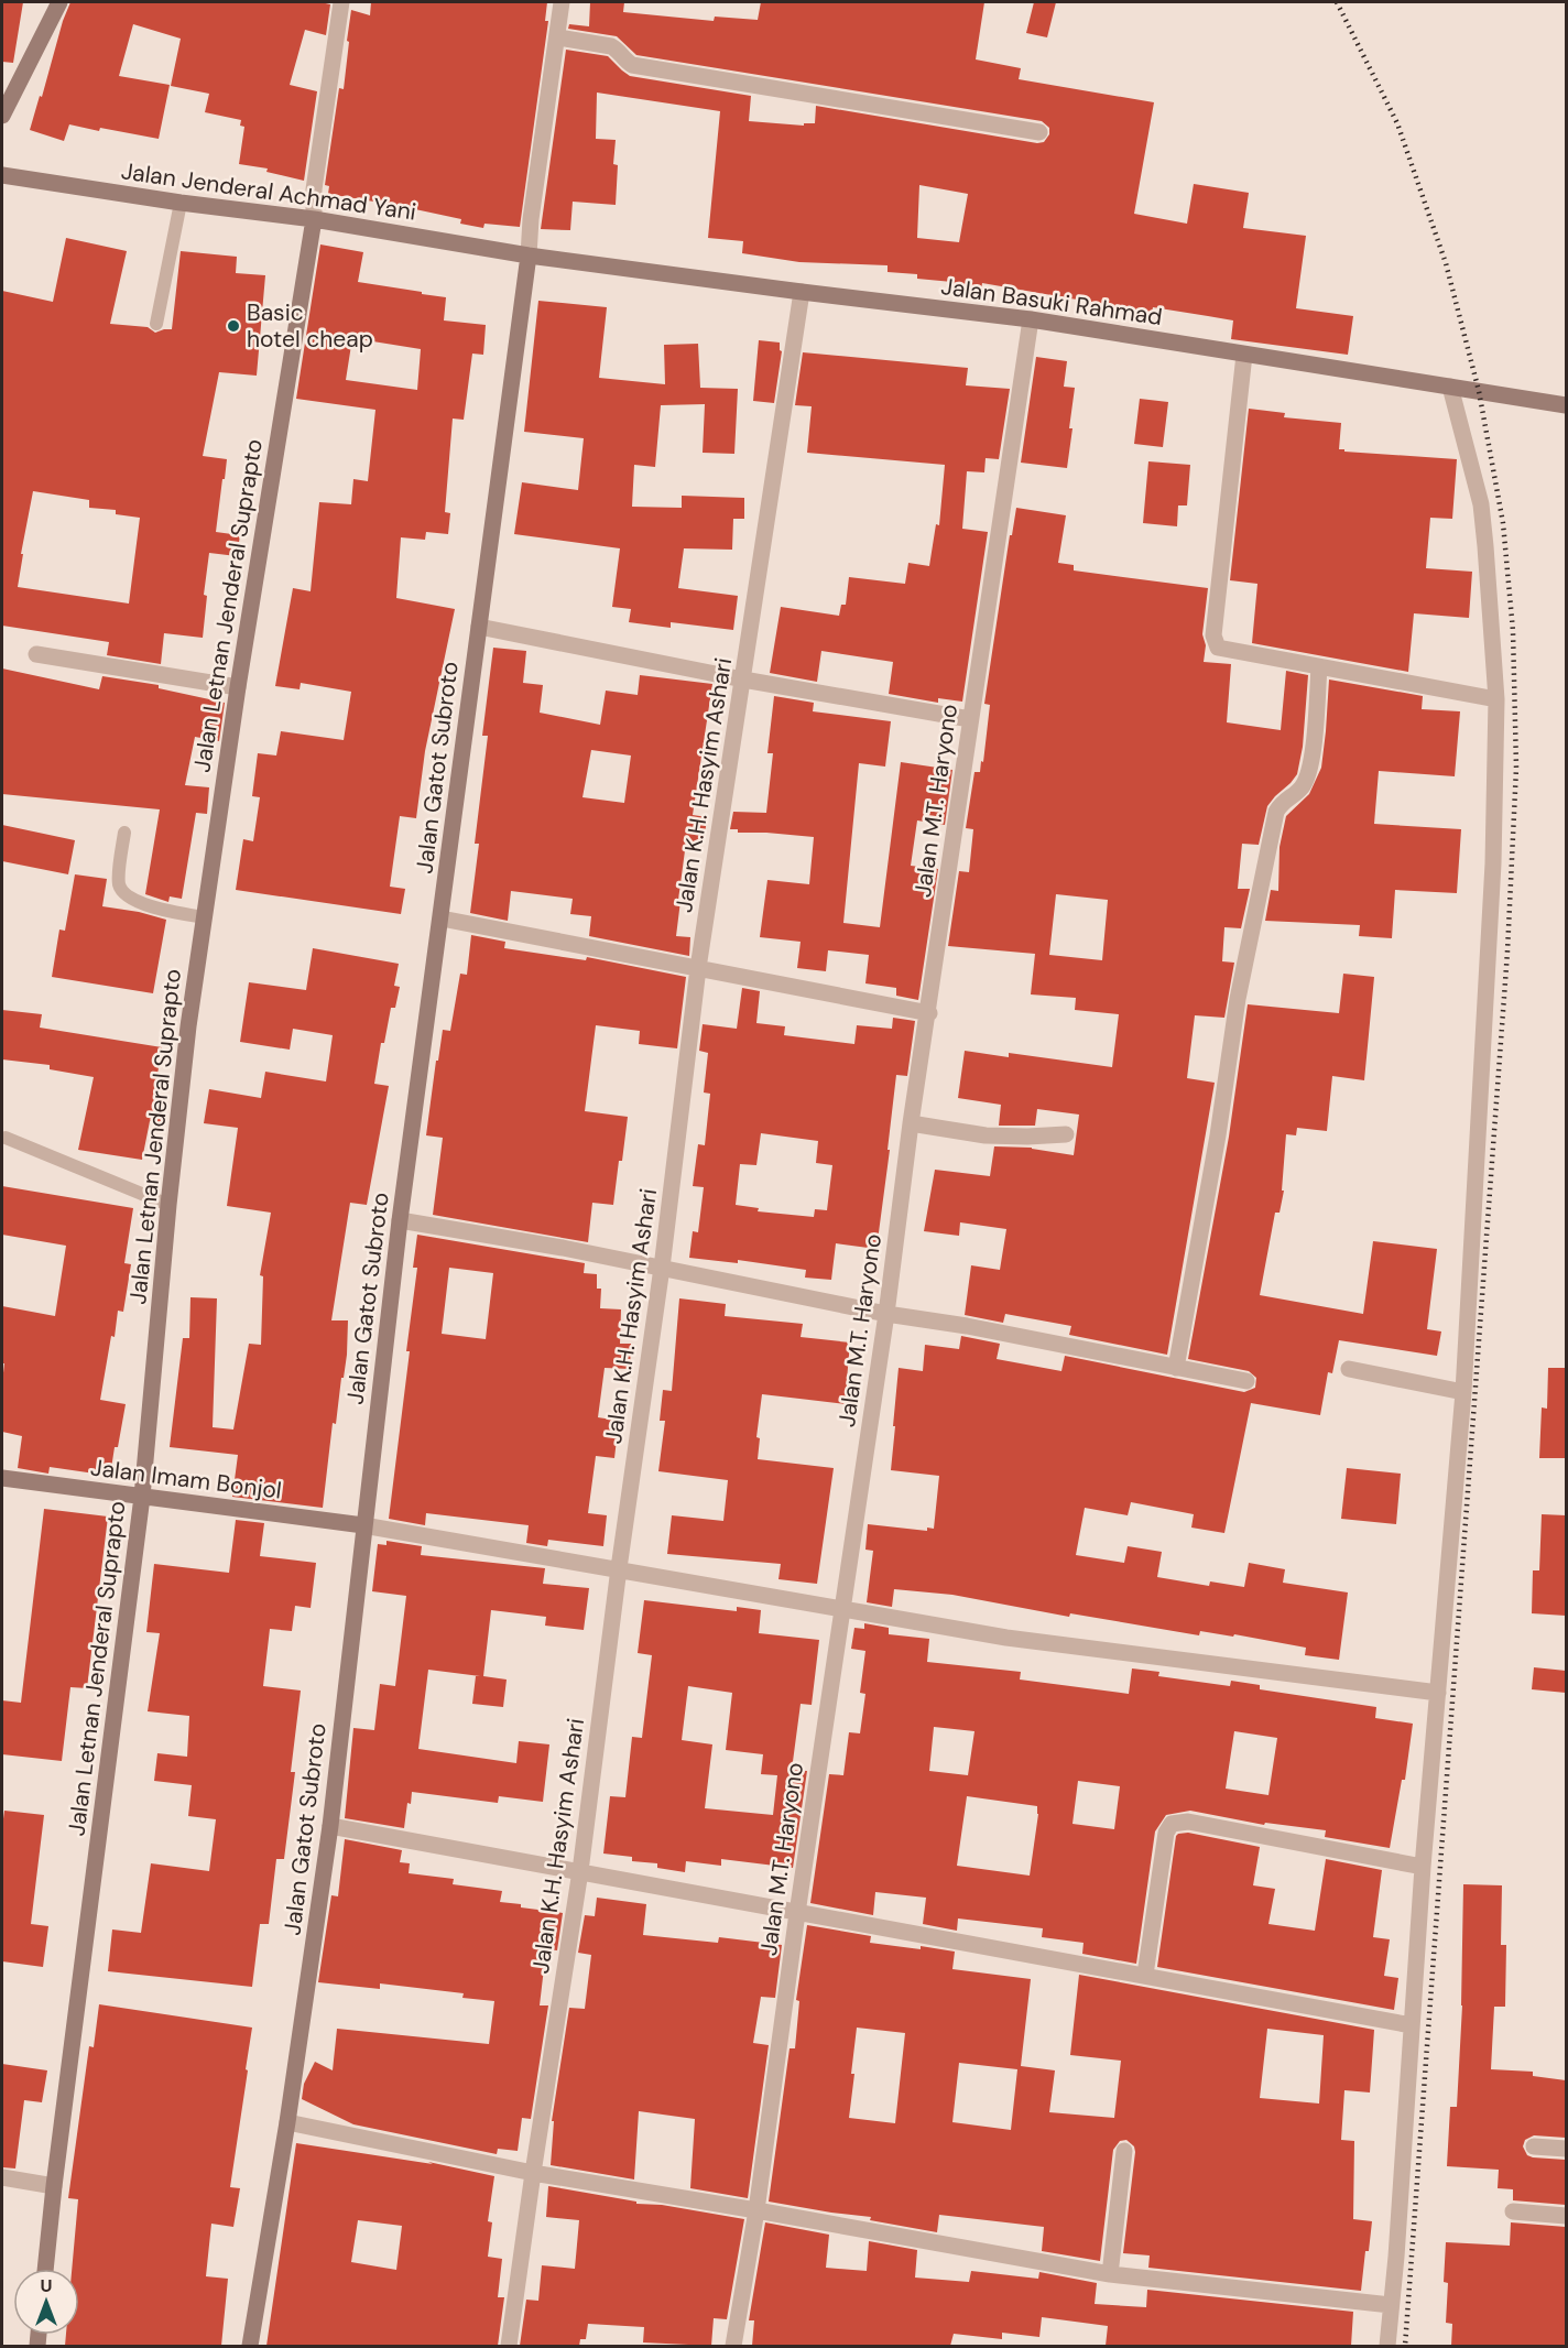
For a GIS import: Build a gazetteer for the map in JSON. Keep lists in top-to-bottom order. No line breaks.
{"streets":{"main road":["Jalan Jenderal Achmad Yani","Jalan Basuki Rahmad","Jalan Letnan Jenderal Suprapto","Jalan Gatot Subroto","Jalan Imam Bonjol"],"street":["Jalan K.H. Hasyim Ashari","Jalan M.T. Haryono"]},"crossings":[["Jalan Jenderal Achmad Yani","Jalan Basuki Rahmad"],["Jalan Jenderal Achmad Yani","Jalan Letnan Jenderal Suprapto"],["Jalan Jenderal Achmad Yani","Jalan Gatot Subroto"],["Jalan Basuki Rahmad","Jalan Gatot Subroto"],["Jalan Basuki Rahmad","Jalan K.H. Hasyim Ashari"],["Jalan Basuki Rahmad","Jalan M.T. Haryono"],["Jalan Letnan Jenderal Suprapto","Jalan Imam Bonjol"],["Jalan Gatot Subroto","Jalan Imam Bonjol"]],"places":["Basic hotel cheap"],"north":"top"}
